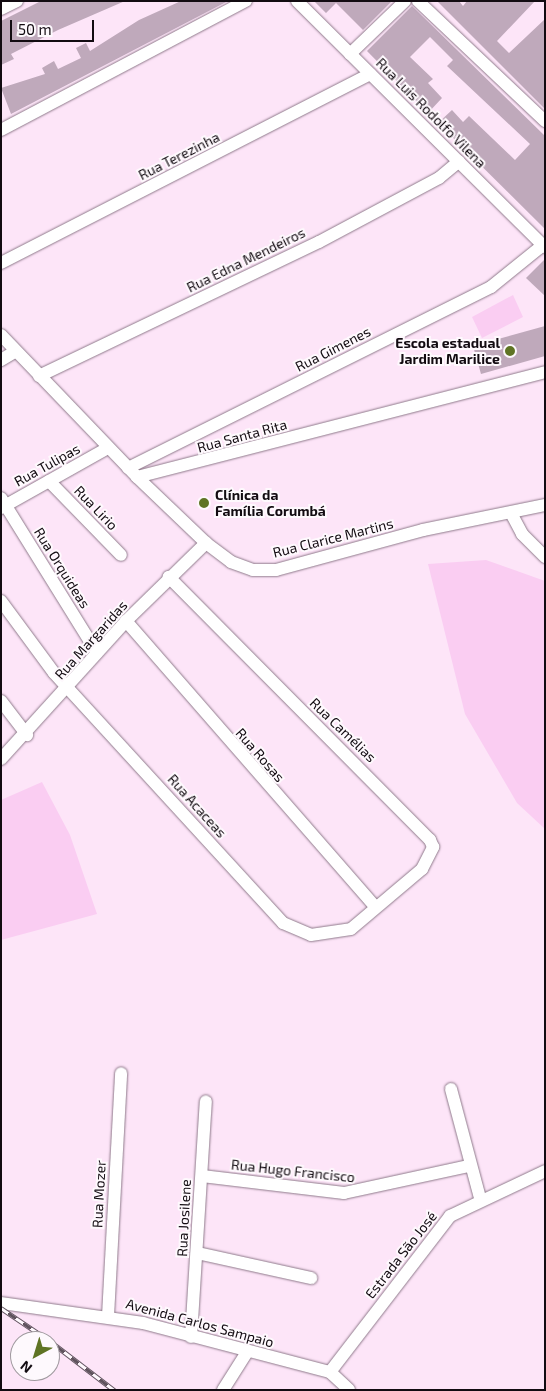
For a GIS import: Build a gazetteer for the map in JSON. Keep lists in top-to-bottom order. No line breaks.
{"streets":{"street":["Rua Luis Rodolfo Vilena","Rua Terezinha","Rua Edna Mendeiros","Rua Gimenes","Rua Santa Rita","Rua Tulipas","Rua Lirio","Rua Clarice Martins","Rua Orquideas","Rua Margaridas","Rua Camélias","Rua Rosas","Rua Acaceas","Rua Hugo Francisco","Rua Mozer","Rua Josilene","Estrada São José","Avenida Carlos Sampaio"]},"crossings":[["Rua Luis Rodolfo Vilena","Rua Terezinha"],["Rua Luis Rodolfo Vilena","Rua Edna Mendeiros"],["Rua Luis Rodolfo Vilena","Rua Gimenes"],["Rua Gimenes","Rua Santa Rita"],["Rua Gimenes","Rua Clarice Martins"],["Rua Santa Rita","Rua Clarice Martins"],["Rua Tulipas","Rua Lirio"],["Rua Tulipas","Rua Orquideas"],["Rua Clarice Martins","Rua Margaridas"],["Rua Orquideas","Rua Margaridas"],["Rua Margaridas","Rua Camélias"],["Rua Margaridas","Rua Rosas"],["Rua Margaridas","Rua Acaceas"],["Rua Camélias","Rua Rosas"],["Rua Camélias","Rua Acaceas"],["Rua Hugo Francisco","Rua Josilene"],["Rua Mozer","Avenida Carlos Sampaio"],["Rua Josilene","Avenida Carlos Sampaio"],["Estrada São José","Avenida Carlos Sampaio"]],"places":["Escola estadual Jardim Marilice","Clínica da Família Corumbá"],"scale_bar":"50 m","north":"bottom left"}
